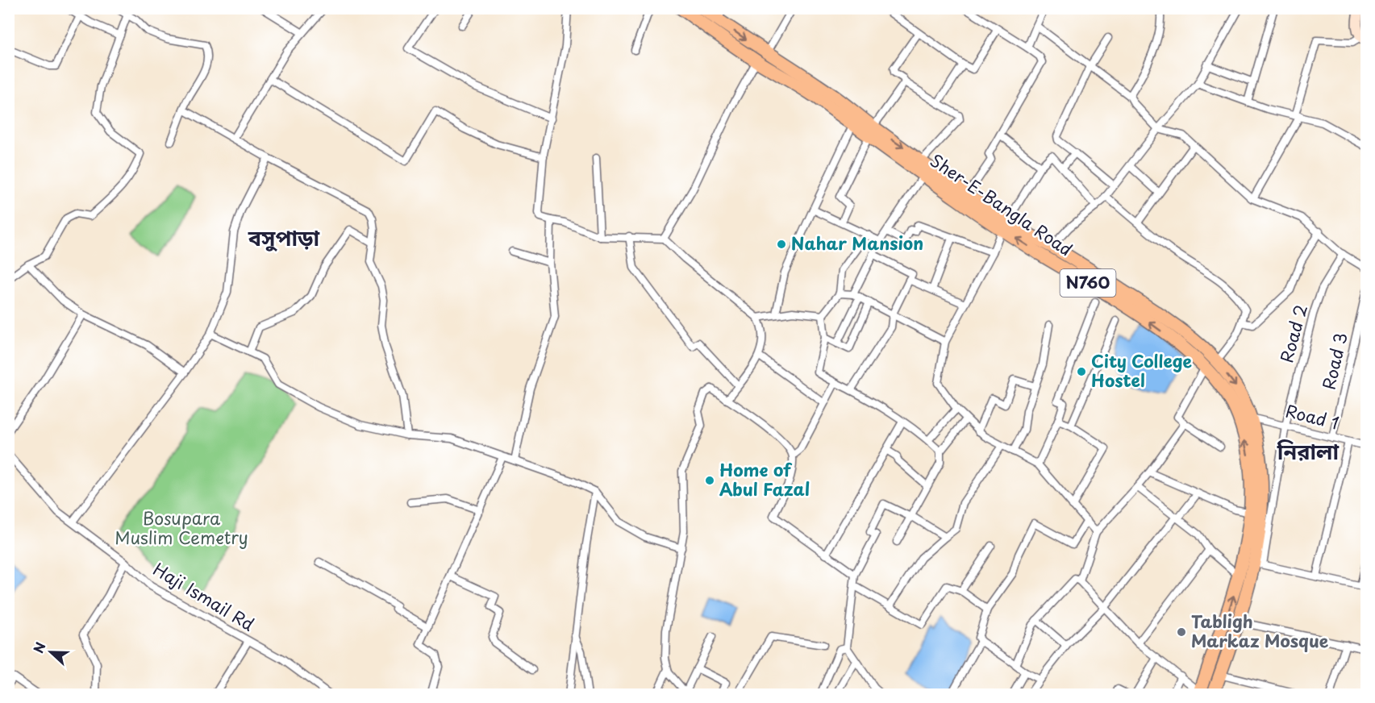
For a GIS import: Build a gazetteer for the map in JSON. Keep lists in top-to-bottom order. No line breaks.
{"streets":{"highway":["Sher-E-Bangla Road","N760"],"street":["Road 2","Road 3","Road 1","Haji Ismail Rd"]},"crossings":[["Sher-E-Bangla Road","Road 2"],["Sher-E-Bangla Road","Road 1"],["Road 2","Road 1"],["Road 3","Road 1"]],"districts":["বসুপাড়া","নিরালা"],"parks":["Bosupara Muslim Cemetry"],"places":["Nahar Mansion","City College Hostel","Home of Abul Fazal","Tabligh Markaz Mosque"],"north":"left"}
